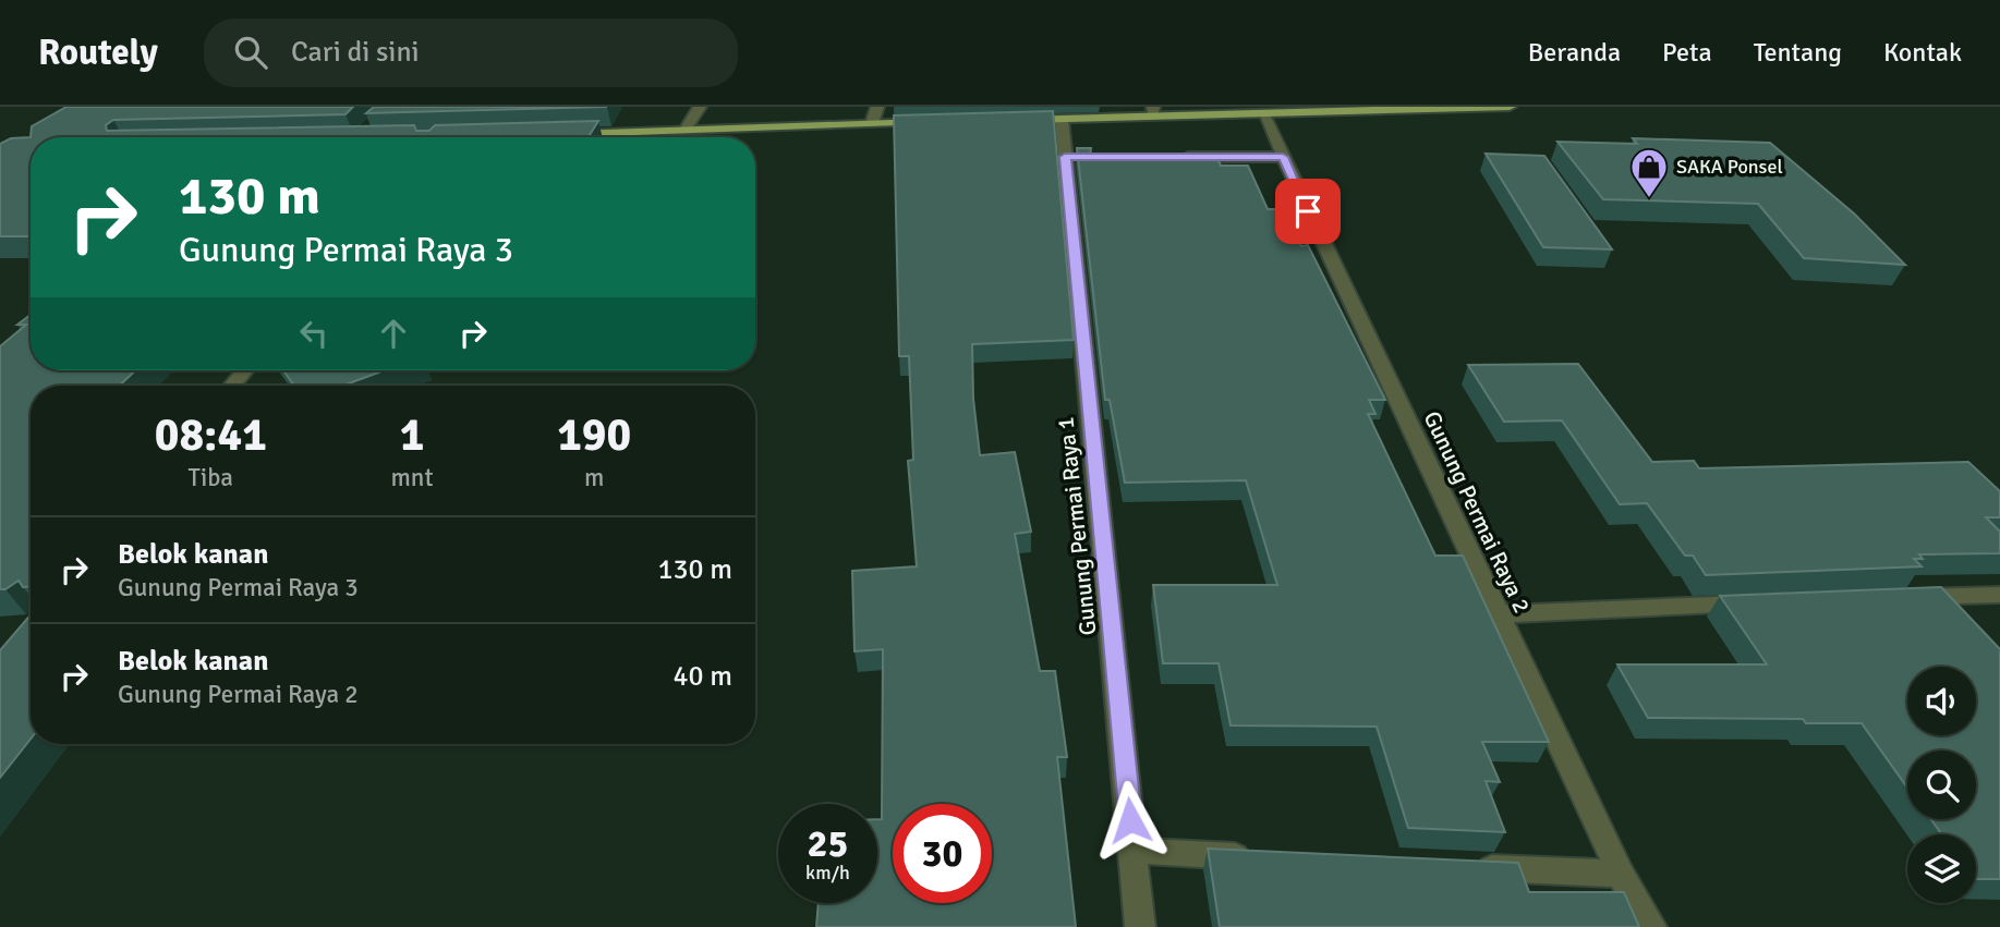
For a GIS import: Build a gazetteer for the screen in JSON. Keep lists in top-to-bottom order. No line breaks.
{"streets":{"street":["Gunung Permai Raya 2","Gunung Permai Raya 1"]},"places":{"shop":["SAKA Ponsel"]},"page":{"header":"Routely","search":"Cari di sini","nav":["Beranda","Peta","Tentang","Kontak"],"turn":["130 m","Gunung Permai Raya 3"],"eta":["08:41","Tiba","1","mnt","190","m"],"list":[{"name":"Belok kanan","note":"Gunung Permai Raya 3","value":"130 m"},{"name":"Belok kanan","note":"Gunung Permai Raya 2","value":"40 m"}],"speed":"25 km/h","limit":"30"}}
